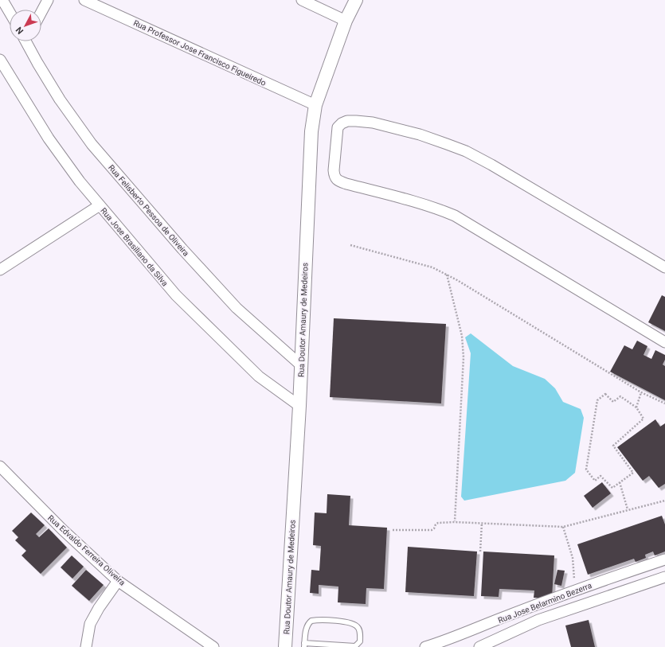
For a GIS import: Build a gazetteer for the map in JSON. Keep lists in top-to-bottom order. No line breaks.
{"streets":{"street":["Rua Professor Jose Francisco Figueiredo","Rua Felisberto Pessoa de Oliveira","Rua Jose Brasiliano da Silva","Rua Doutor Amaury de Medeiros","Rua Edvaldo Ferreira Oliveira","Rua Jose Belarmino Bezerra"]},"crossings":[["Rua Professor Jose Francisco Figueiredo","Rua Doutor Amaury de Medeiros"],["Rua Felisberto Pessoa de Oliveira","Rua Doutor Amaury de Medeiros"],["Rua Jose Brasiliano da Silva","Rua Doutor Amaury de Medeiros"]],"north":"bottom left"}
